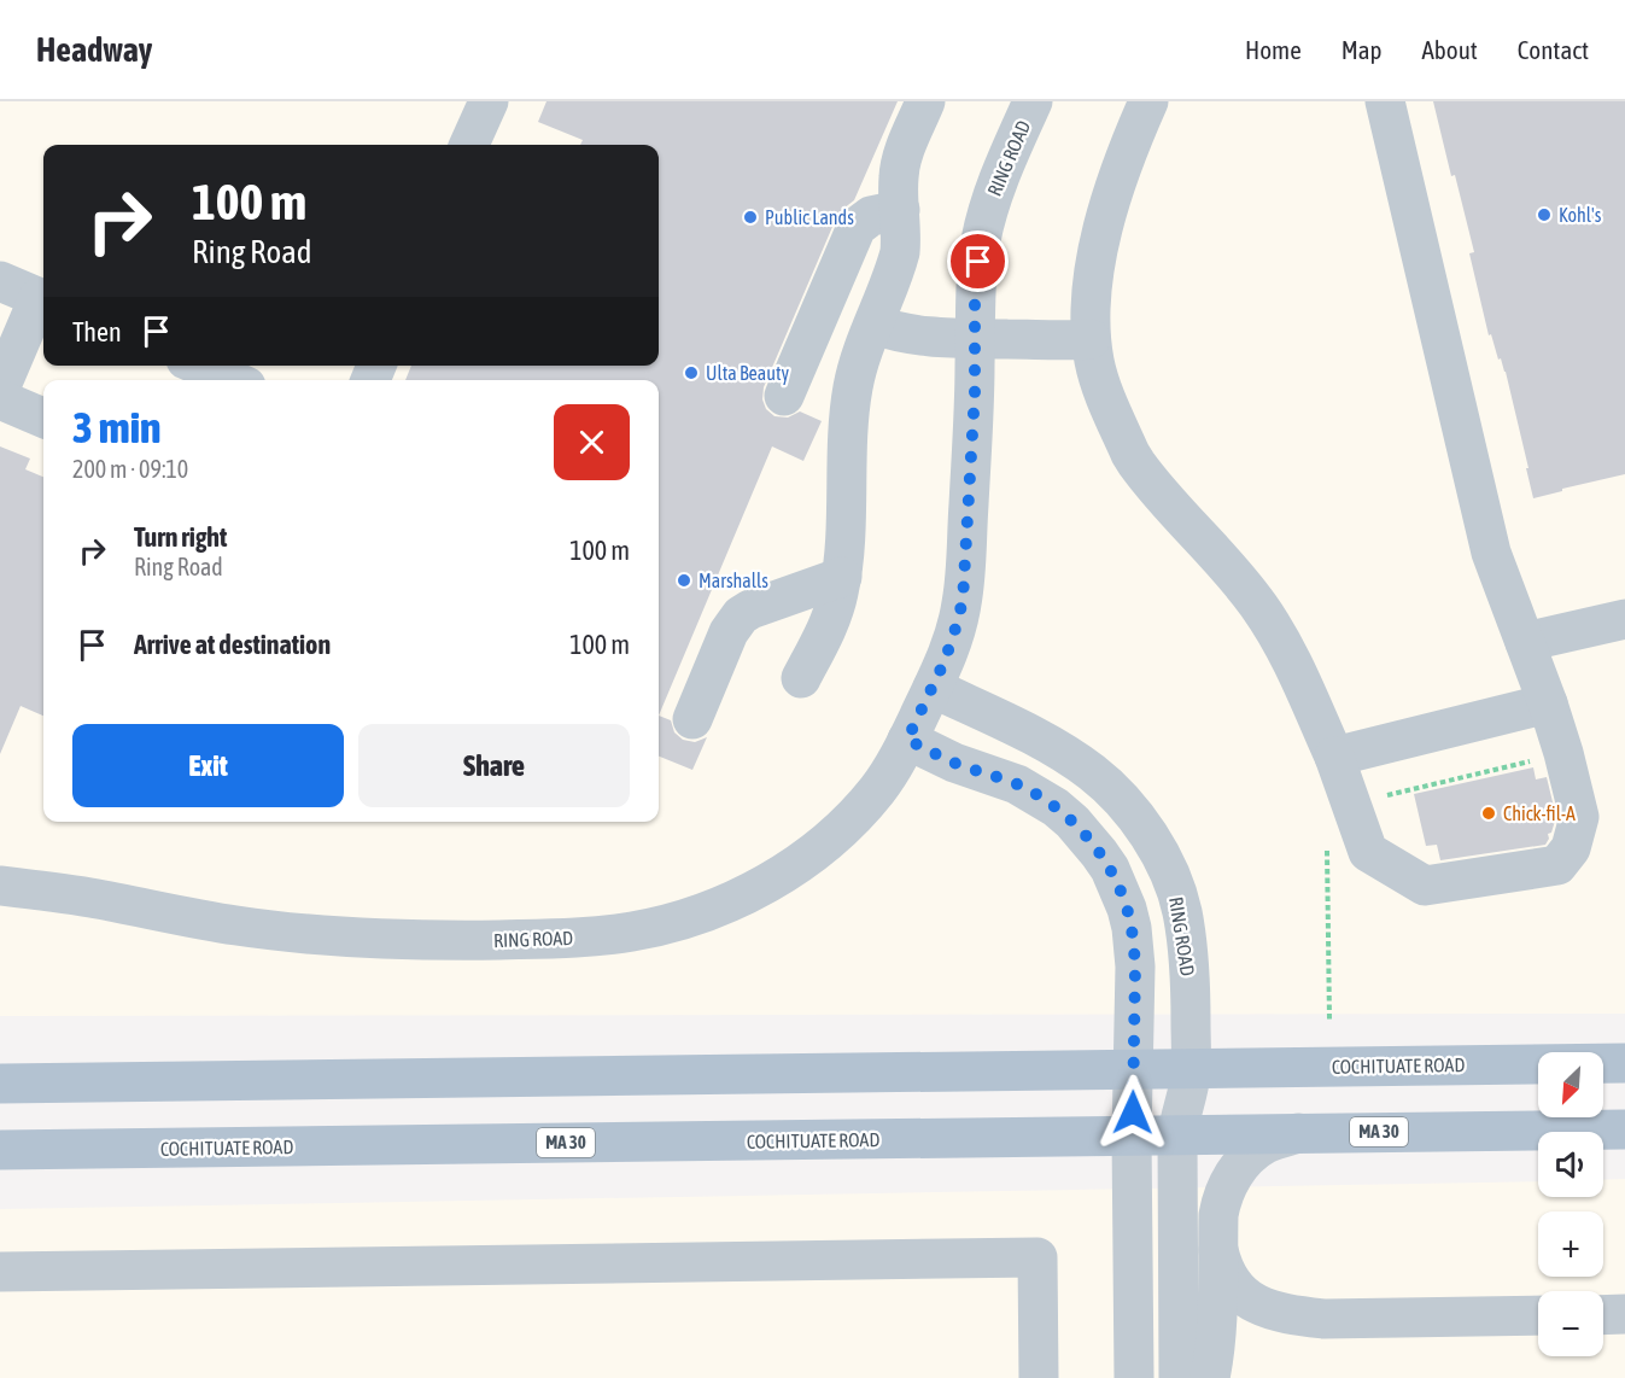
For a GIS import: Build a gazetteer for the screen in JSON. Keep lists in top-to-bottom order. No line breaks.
{"streets":{"main road":["COCHITUATE ROAD","MA 30"],"street":["RING ROAD"]},"crossings":[["RING ROAD","COCHITUATE ROAD"]],"places":["Kohl's","Public Lands","Ulta Beauty","Marshalls","Chick-fil-A"],"north":"bottom left","page":{"header":"Headway","nav":["Home","Map","About","Contact"],"turn":["100 m","Ring Road"],"then":"Then","heading":["3 min","200 m · 09:10"],"list":[{"name":"Turn right","note":"Ring Road","value":"100 m"},{"name":"Arrive at destination","value":"100 m"}],"buttons":["Exit","Share"],"map_buttons":["+","−"]}}
